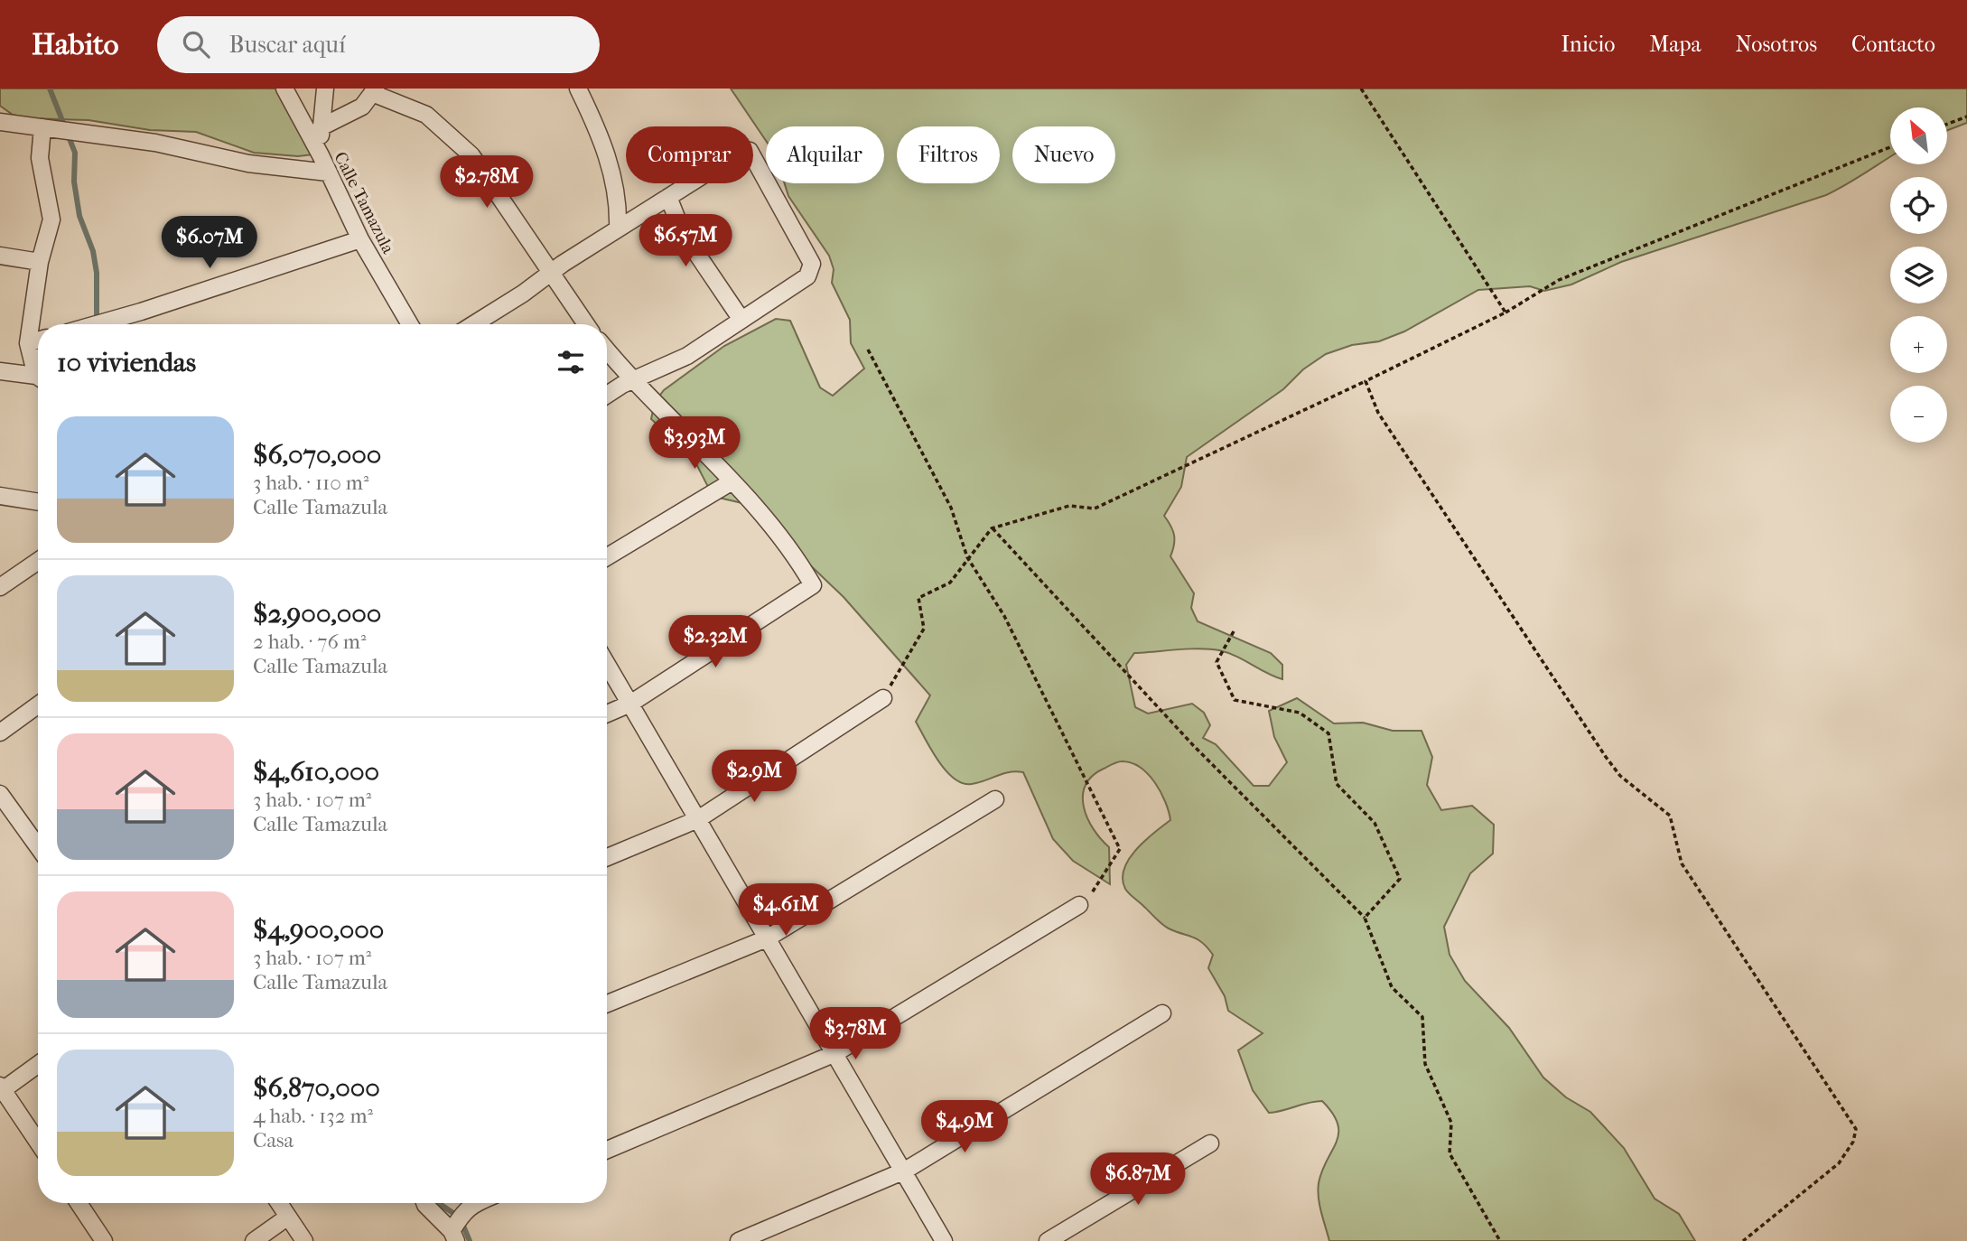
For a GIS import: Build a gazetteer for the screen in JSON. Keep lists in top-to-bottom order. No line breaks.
{"streets":{"street":["Calle Tamazula"]},"north":"top left","page":{"header":"Habito","search":"Buscar aquí","nav":["Inicio","Mapa","Nosotros","Contacto"],"map_buttons":["+","−"],"chip":["Comprar","Alquilar","Filtros","Nuevo"],"price":["$2.78M","$6.57M","$6.07M","$3.93M","$2.32M","$2.9M","$4.61M","$3.78M","$4.9M","$6.87M"],"heading":"10 viviendas","list":[{"name":"$6,070,000","note":"3 hab. · 110 m² · Calle Tamazula"},{"name":"$2,900,000","note":"2 hab. · 76 m² · Calle Tamazula"},{"name":"$4,610,000","note":"3 hab. · 107 m² · Calle Tamazula"},{"name":"$4,900,000","note":"3 hab. · 107 m² · Calle Tamazula"},{"name":"$6,870,000","note":"4 hab. · 132 m² · Casa"}]}}
